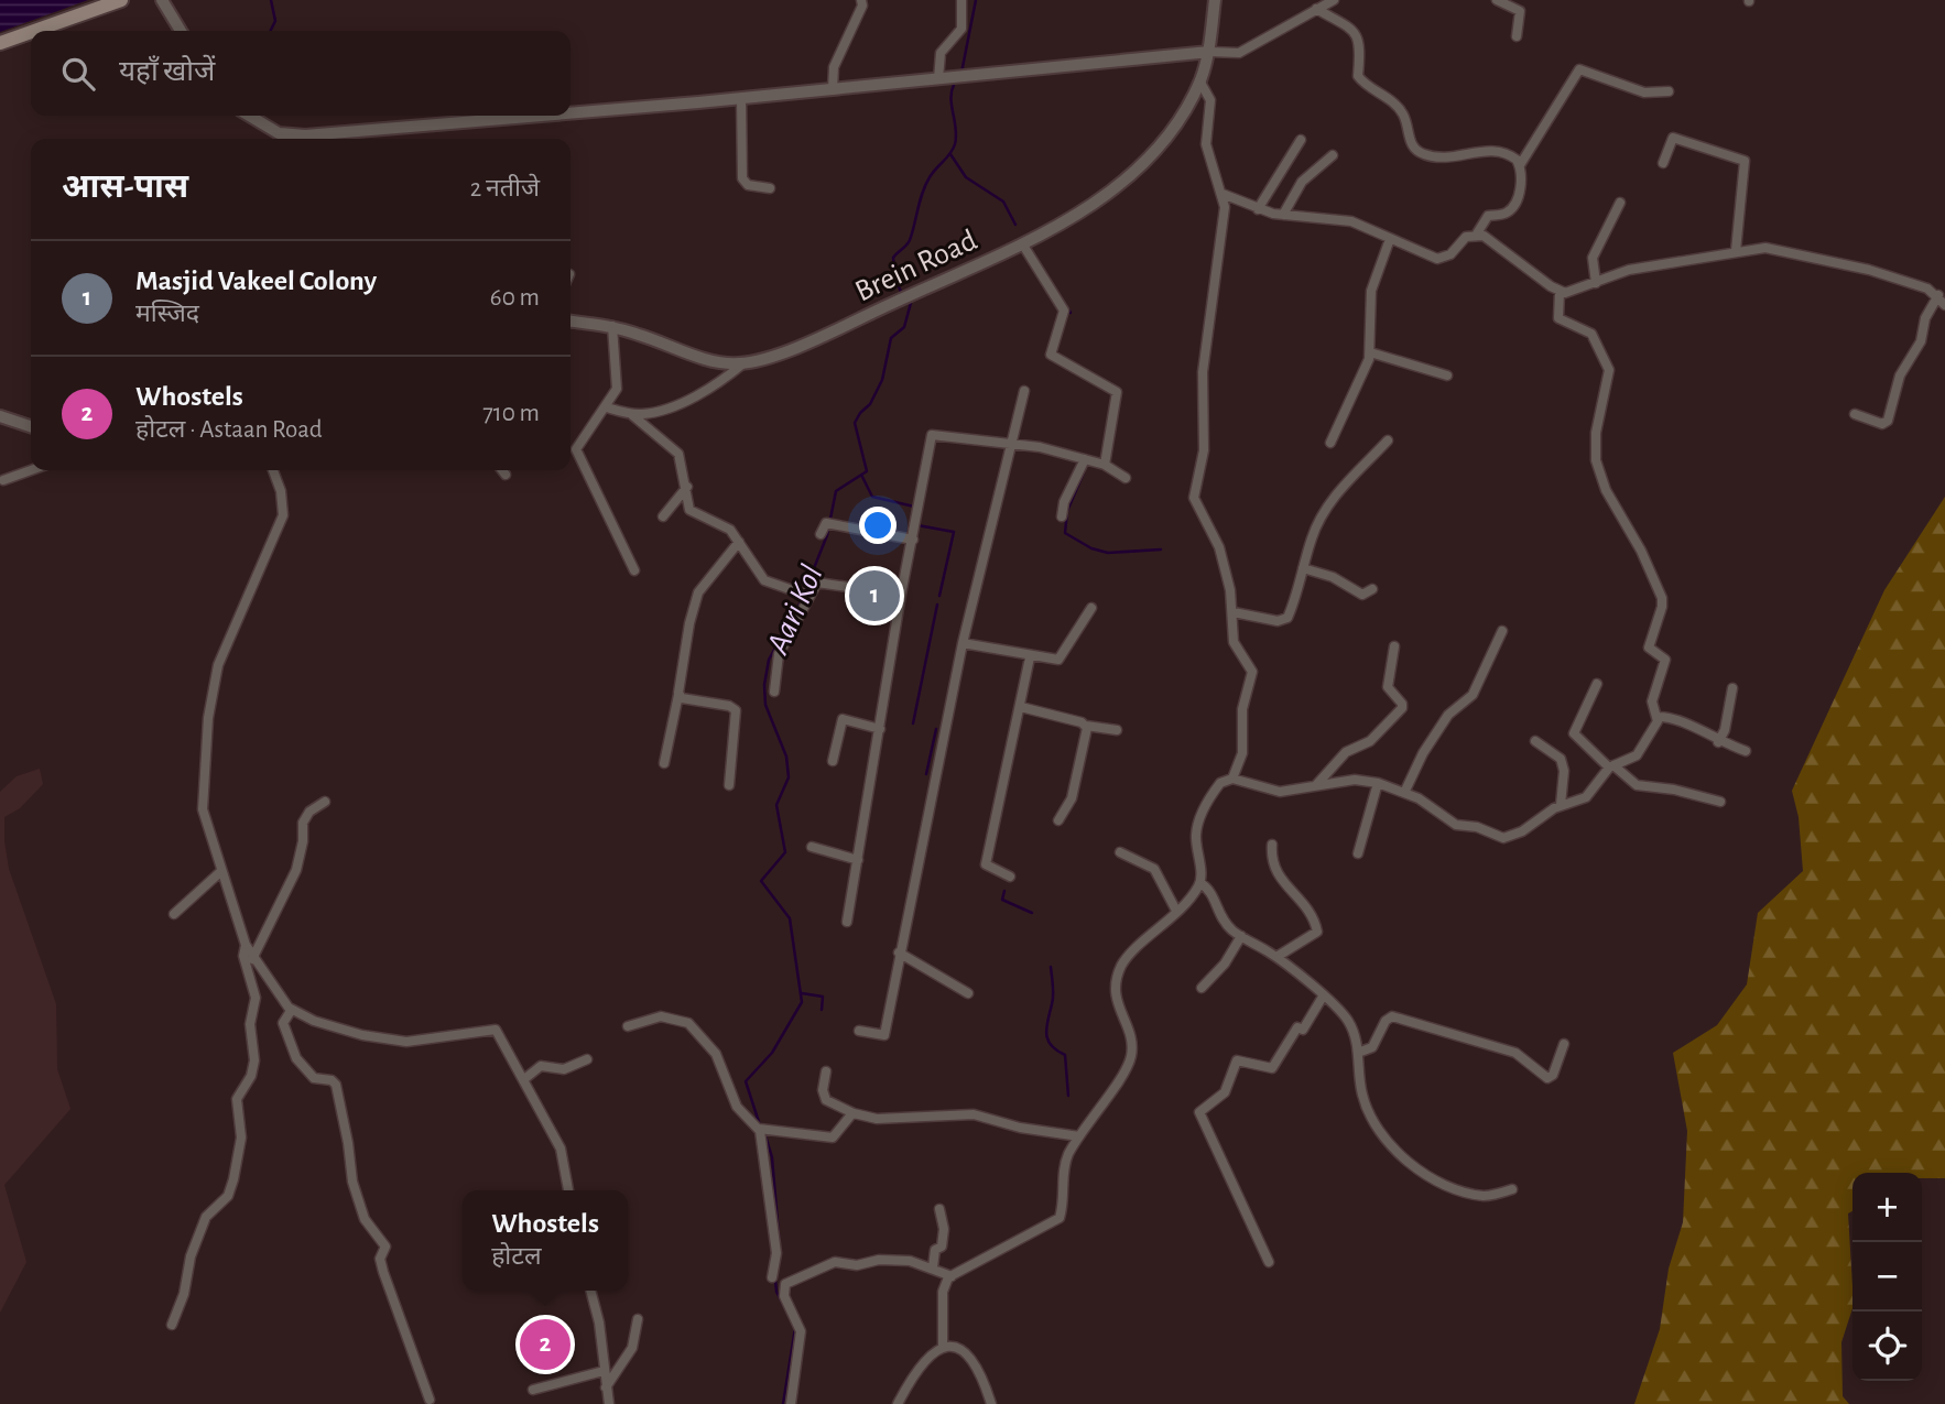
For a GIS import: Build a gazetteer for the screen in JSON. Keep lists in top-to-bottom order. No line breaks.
{"streets":{"street":["Brein Road"]},"water":["Aari Kol"],"page":{"search":"यहाँ खोजें","heading":["आस-पास","2 नतीजे"],"list":[{"mark":"1","name":"Masjid Vakeel Colony","note":"मस्जिद","value":"60 m"},{"mark":"2","name":"Whostels","note":"होटल · Astaan Road","value":"710 m"}],"pins":["1","2"],"map_buttons":["+","−"],"popup":["Whostels","होटल"]}}
